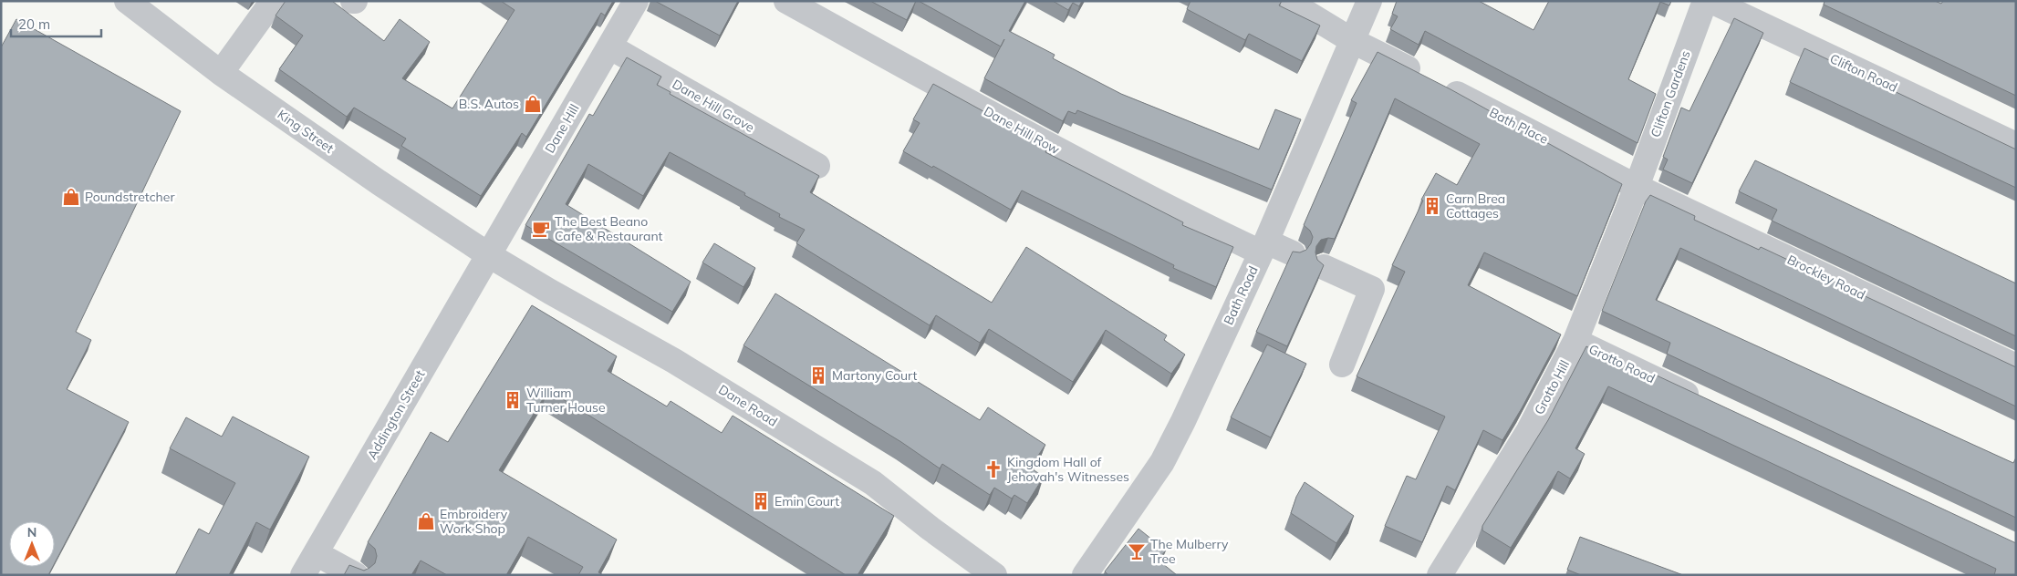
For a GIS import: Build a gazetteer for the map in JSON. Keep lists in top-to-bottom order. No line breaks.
{"streets":{"street":["Clifton Road","Clifton Gardens","Dane Hill Grove","Bath Place","Dane Hill","Dane Hill Row","King Street","Brockley Road","Bath Road","Grotto Road","Grotto Hill","Dane Road","Addington Street"]},"crossings":[["Clifton Gardens","Bath Place"],["Clifton Gardens","Brockley Road"],["Clifton Gardens","Grotto Hill"],["Dane Hill Grove","Dane Hill"],["Bath Place","Brockley Road"],["Bath Place","Bath Road"],["Bath Place","Grotto Hill"],["Dane Hill","King Street"],["Dane Hill","Dane Road"],["Dane Hill","Addington Street"],["Dane Hill Row","Bath Road"],["King Street","Dane Road"],["King Street","Addington Street"],["Brockley Road","Grotto Hill"],["Grotto Road","Grotto Hill"],["Dane Road","Addington Street"]],"places":{"shop":["B.S. Autos","Poundstretcher","Embroidery Work Shop"],"building":["Carn Brea Cottages","Martony Court","William Turner House","Emin Court"],"cafe":["The Best Beano Cafe & Restaurant"],"church":["Kingdom Hall of Jehovah's Witnesses"],"bar":["The Mulberry Tree"]},"scale_bar":"20 m","north":"top"}
